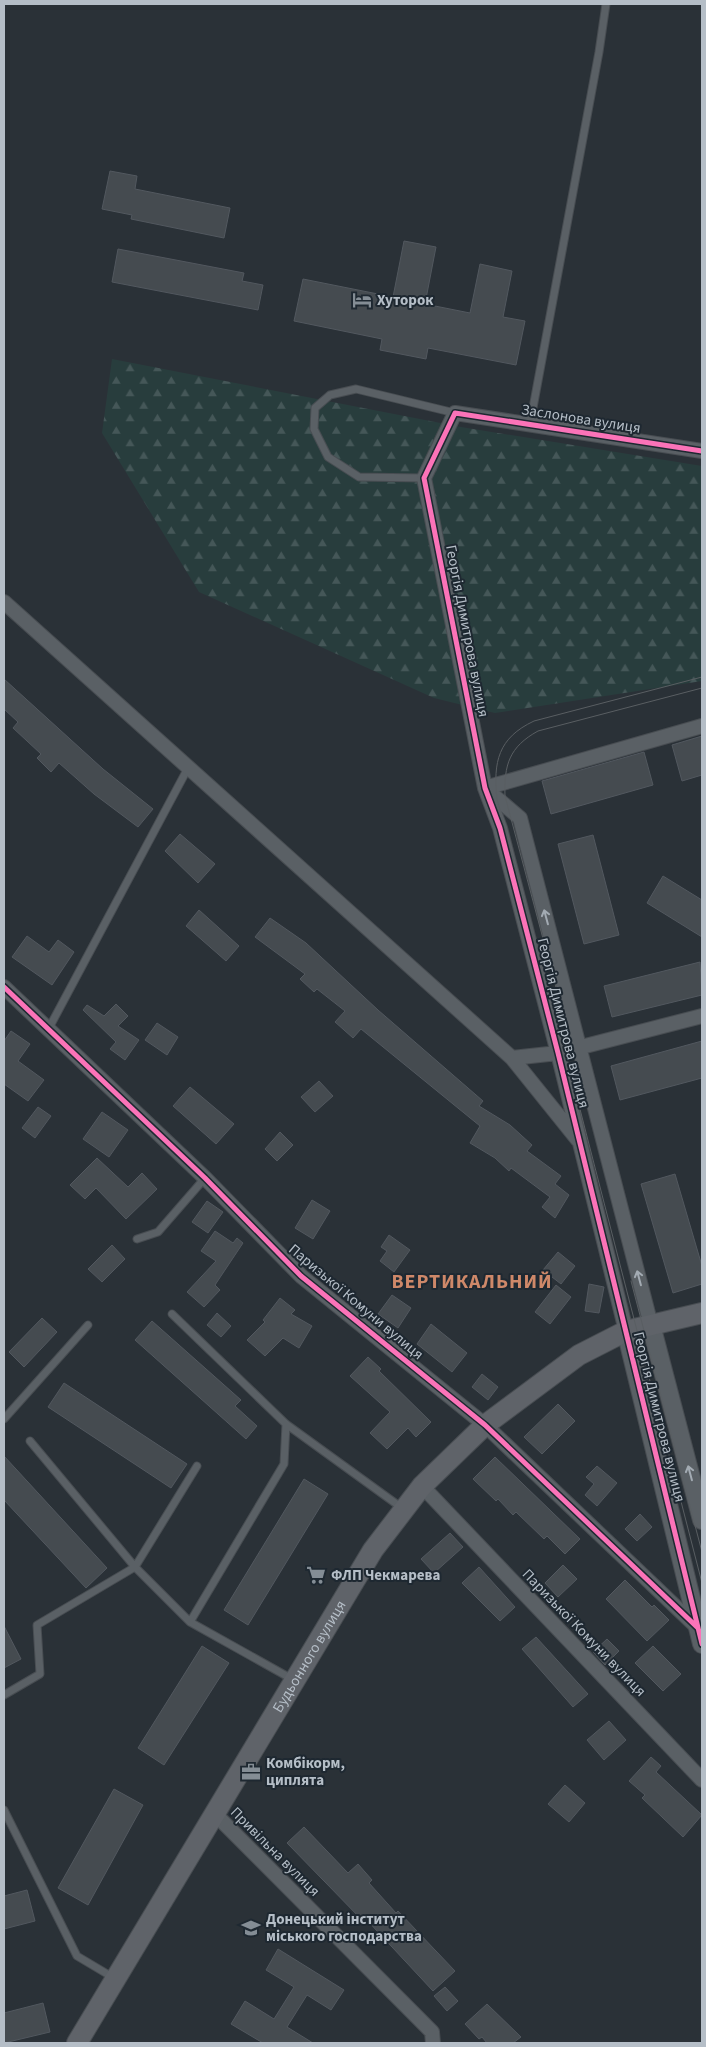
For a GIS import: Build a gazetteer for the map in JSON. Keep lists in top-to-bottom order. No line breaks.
{"streets":{"main road":["Будьонного вулиця"],"street":["Заслонова вулиця","Георгія Димитрова вулиця","Паризької Комуни вулиця","Привільна вулиця"]},"crossings":[["Георгія Димитрова вулиця","Паризької Комуни вулиця"],["Георгія Димитрова вулиця","Будьонного вулиця"],["Паризької Комуни вулиця","Будьонного вулиця"],["Будьонного вулиця","Привільна вулиця"]],"districts":["ВЕРТИКАЛЬНИЙ"],"places":{"hotel":["Хуторок"],"supermarket":["ФЛП Чекмарева"],"office":["Комбікорм, циплята"],"school or university":["Донецький інститут міського господарства"]}}
